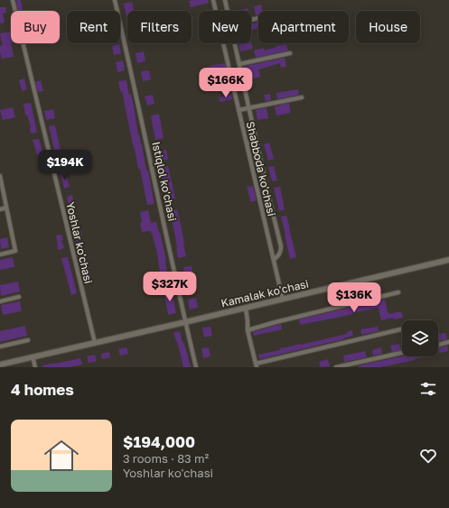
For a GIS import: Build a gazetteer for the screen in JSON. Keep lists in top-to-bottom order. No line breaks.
{"streets":{"main road":["Kamalak ko'chasi"],"street":["Shabboda ko'chasi","Istiqlol ko'chasi","Yoshlar ko'chasi"]},"crossings":[["Shabboda ko'chasi","Kamalak ko'chasi"],["Istiqlol ko'chasi","Kamalak ko'chasi"],["Yoshlar ko'chasi","Kamalak ko'chasi"]],"page":{"chip":["Buy","Rent","Filters","New","Apartment","House"],"price":["$166K","$194K","$327K","$136K"],"heading":"4 homes","list":[{"name":"$194,000","note":"3 rooms · 83 m² · Yoshlar ko'chasi"}]}}
